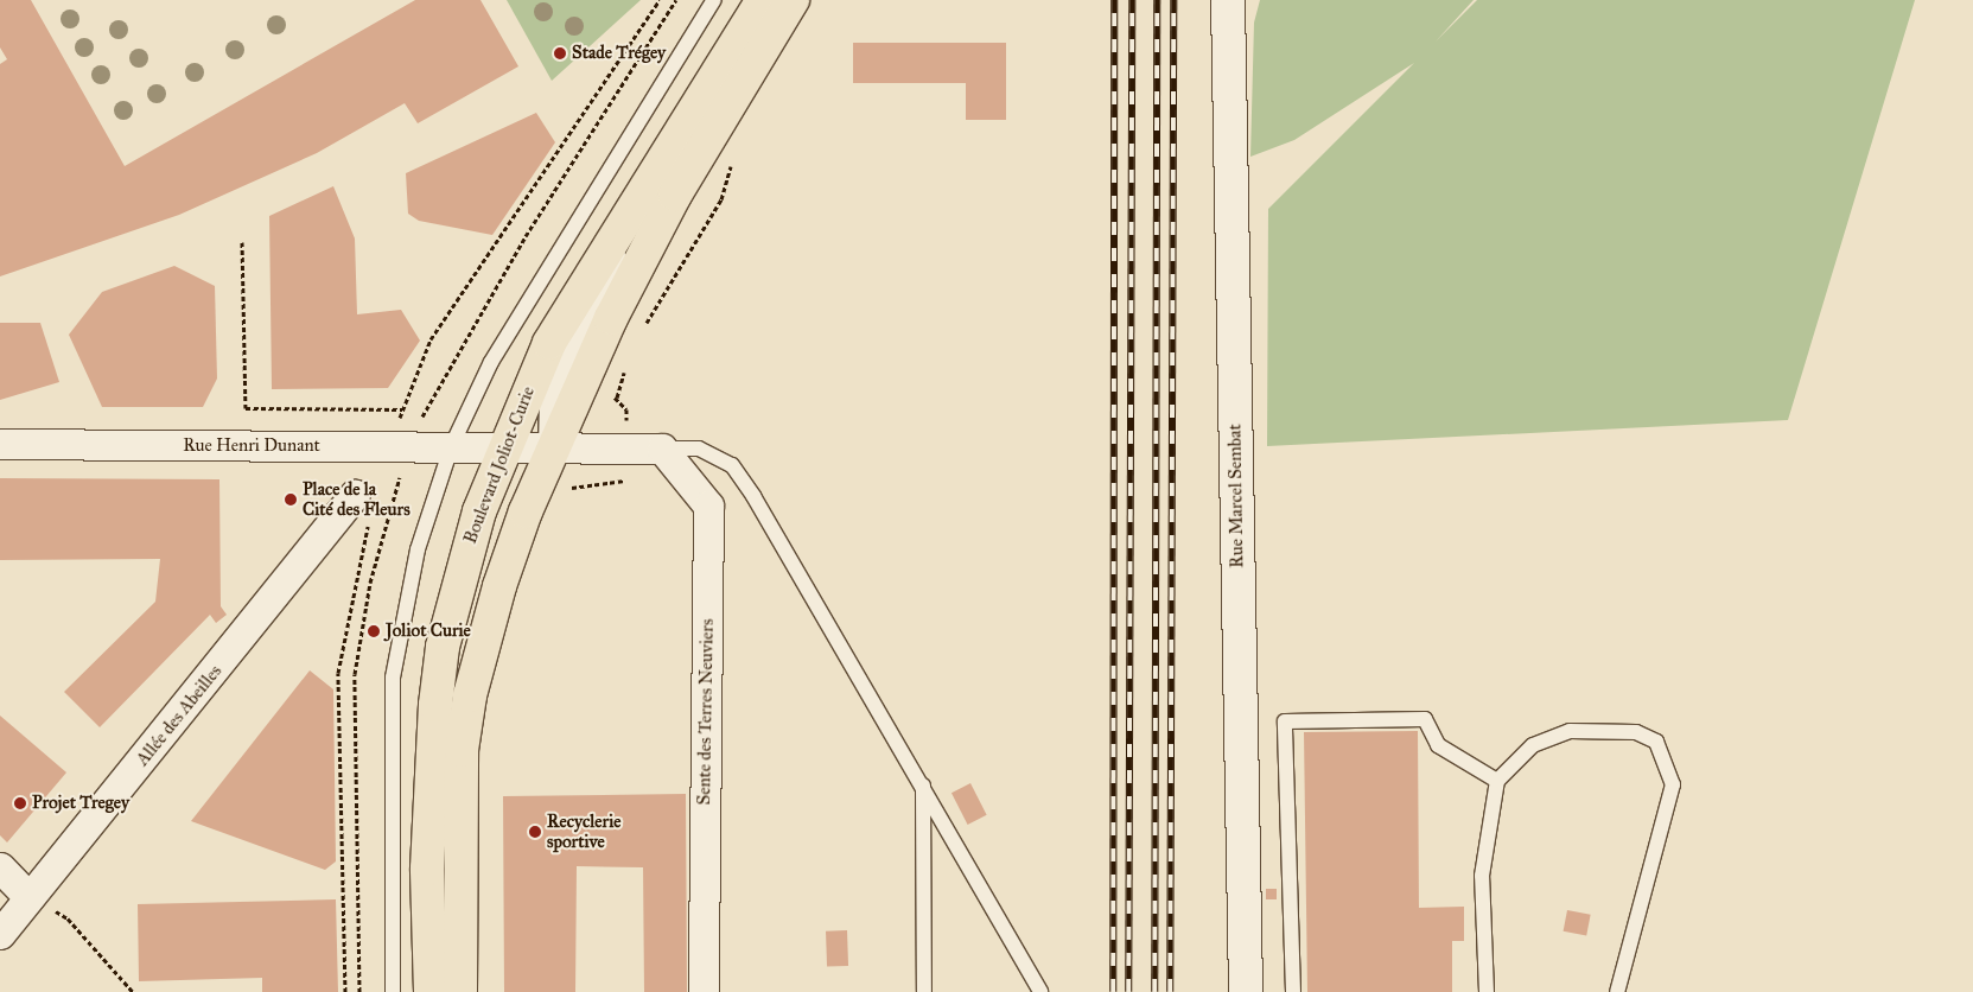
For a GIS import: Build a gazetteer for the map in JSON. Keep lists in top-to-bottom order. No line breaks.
{"streets":{"main road":["Boulevard Joliot-Curie"],"street":["Rue Henri Dunant","Rue Marcel Sembat","Sente des Terres Neuviers","Allée des Abeilles"]},"crossings":[["Rue Henri Dunant","Boulevard Joliot-Curie"],["Rue Henri Dunant","Sente des Terres Neuviers"]],"places":["Stade Trégey","Place de la Cité des Fleurs","Joliot Curie","Projet Tregey","Recyclerie sportive"]}
